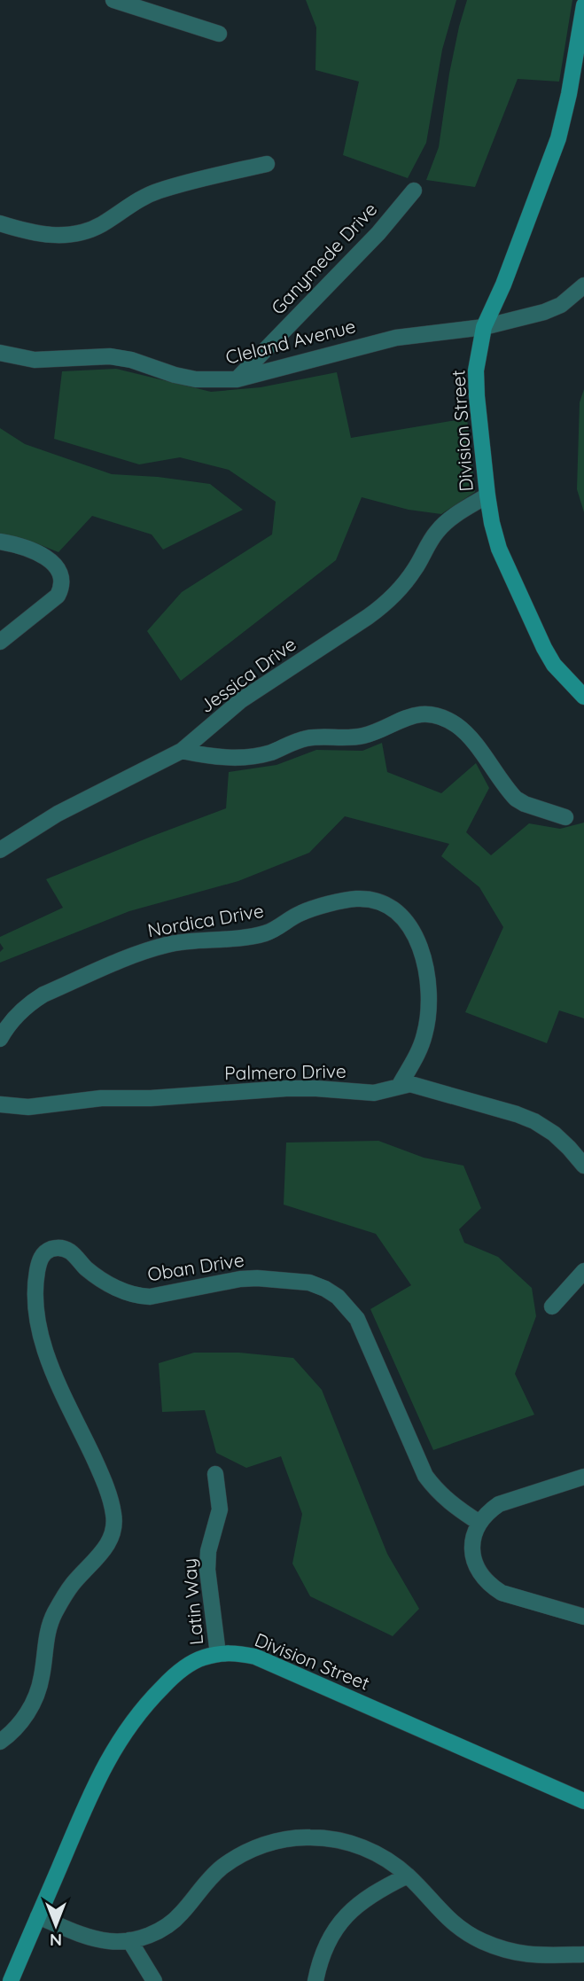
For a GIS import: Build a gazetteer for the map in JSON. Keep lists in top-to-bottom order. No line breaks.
{"streets":{"street":["Ganymede Drive","Cleland Avenue","Division Street","Jessica Drive","Nordica Drive","Palmero Drive","Oban Drive","Latin Way"]},"crossings":[["Ganymede Drive","Cleland Avenue"],["Cleland Avenue","Division Street"],["Division Street","Jessica Drive"],["Division Street","Latin Way"],["Nordica Drive","Palmero Drive"]],"north":"bottom"}
